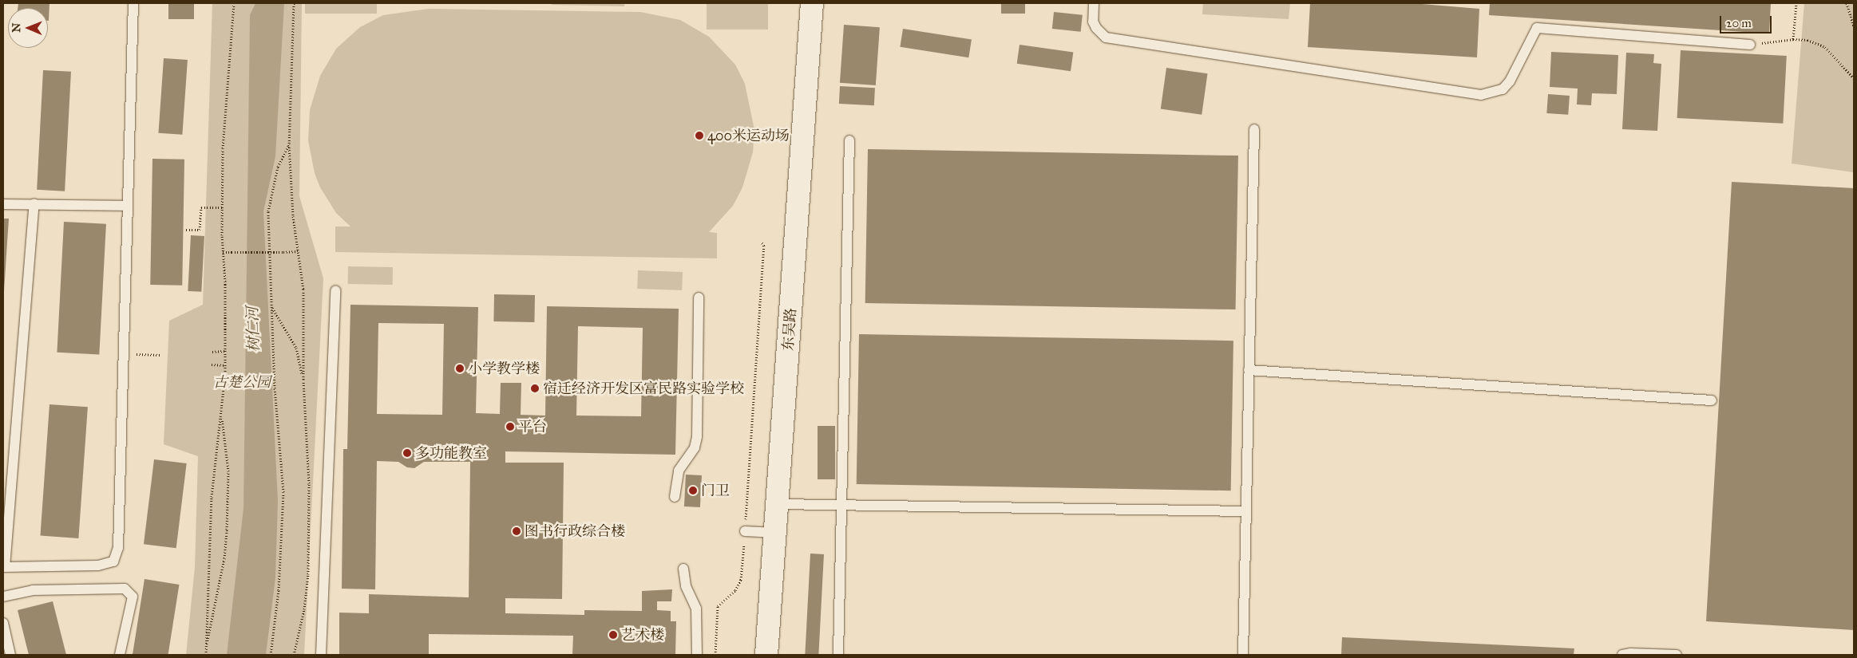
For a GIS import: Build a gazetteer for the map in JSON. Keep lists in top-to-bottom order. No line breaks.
{"streets":{"street":["东吴路"]},"water":["树仁河"],"parks":["古楚公园"],"places":["400米运动场","小学教学楼","宿迁经济开发区富民路实验学校","平台","多功能教室","门卫","图书行政综合楼","艺术楼"],"scale_bar":"20 m","north":"left"}
